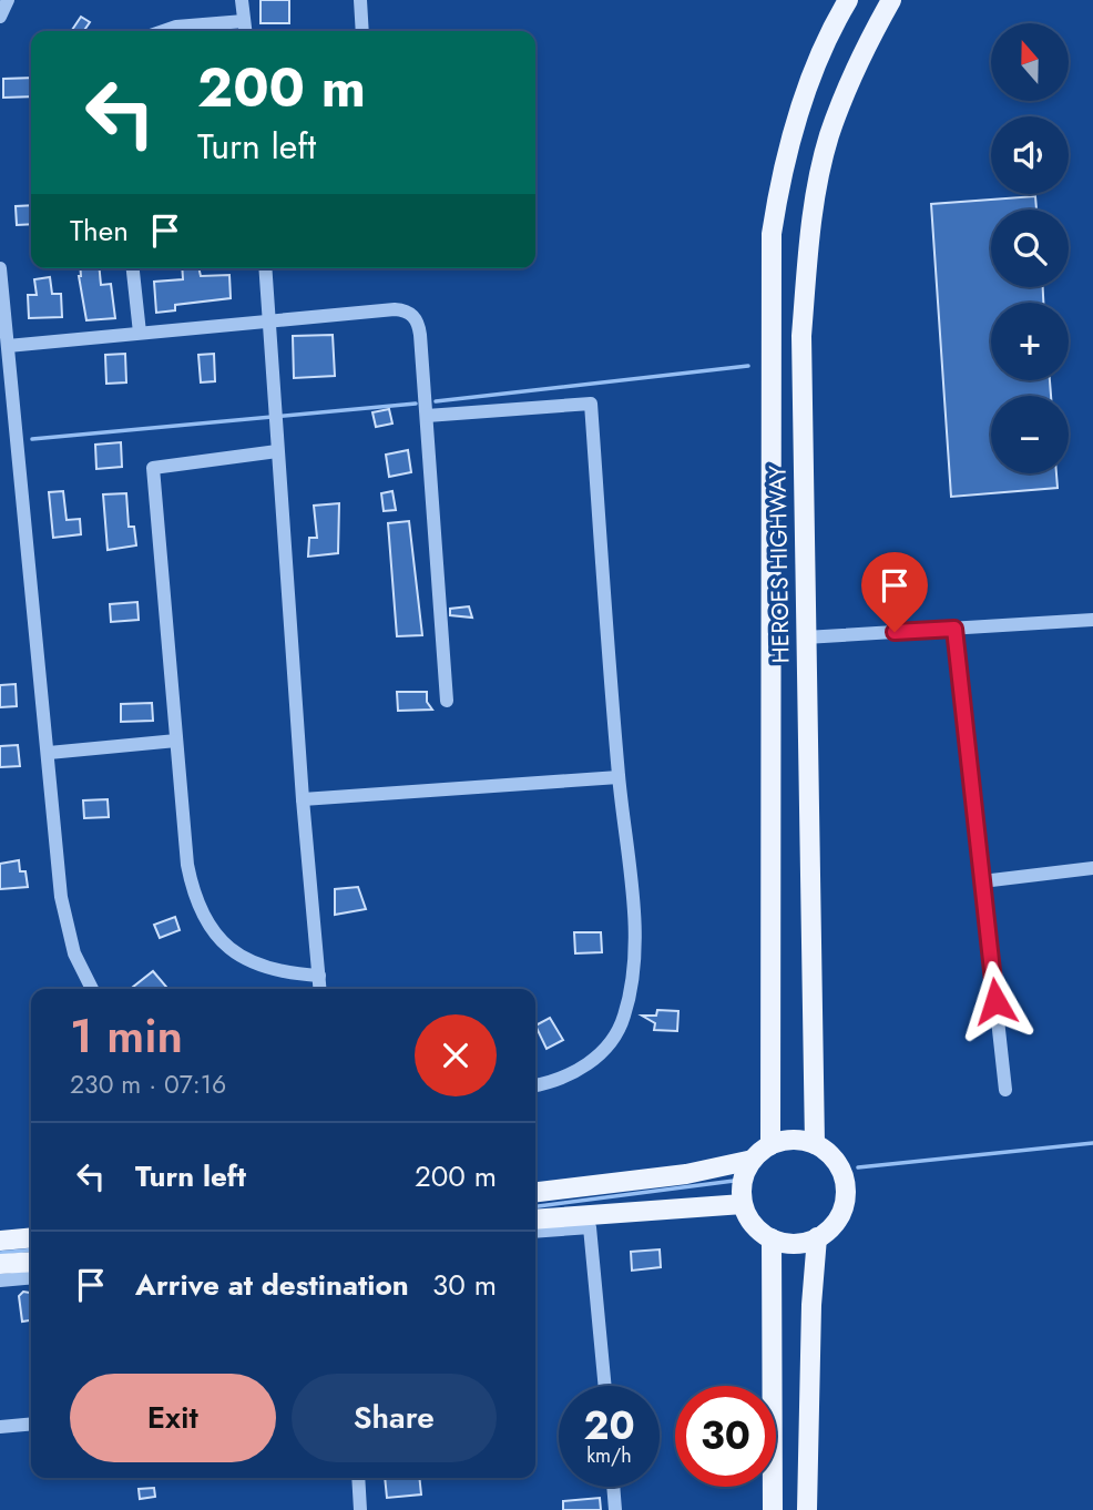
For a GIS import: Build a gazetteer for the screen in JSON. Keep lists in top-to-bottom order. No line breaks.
{"streets":{"main road":["HEROES HIGHWAY"]},"north":"top","page":{"map_buttons":["+","−"],"turn":["200 m","Turn left"],"then":"Then","heading":["1 min","230 m · 07:16"],"list":[{"name":"Turn left","value":"200 m"},{"name":"Arrive at destination","value":"30 m"}],"buttons":["Exit","Share"],"speed":"20 km/h","limit":"30"}}
